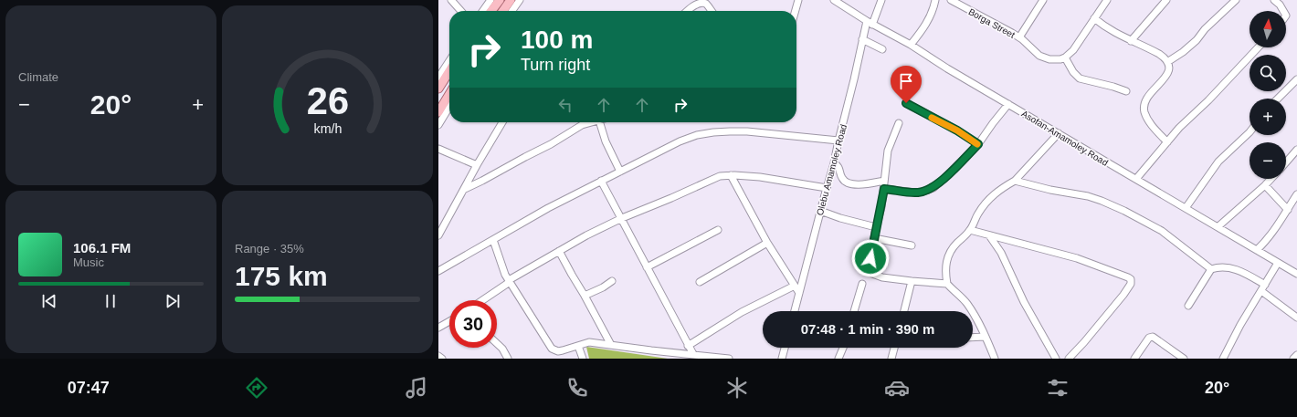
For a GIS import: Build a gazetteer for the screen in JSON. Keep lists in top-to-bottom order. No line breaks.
{"streets":{"street":["Borga Street","Asofan-Amamoley Road","Olebu Amamoley Road"]},"crossings":[["Asofan-Amamoley Road","Olebu Amamoley Road"]],"north":"top","page":{"tile":["Climate",["Range · 35%","175 km"]],"map_buttons":["+","−"],"turn":["100 m","Turn right"],"heat":["−","20°","+"],"song":["106.1 FM","Music"],"limit":"30","trip":"07:48 · 1 min · 390 m","tabs":["07:47","20°"],"gauge":["26","km/h"]}}
